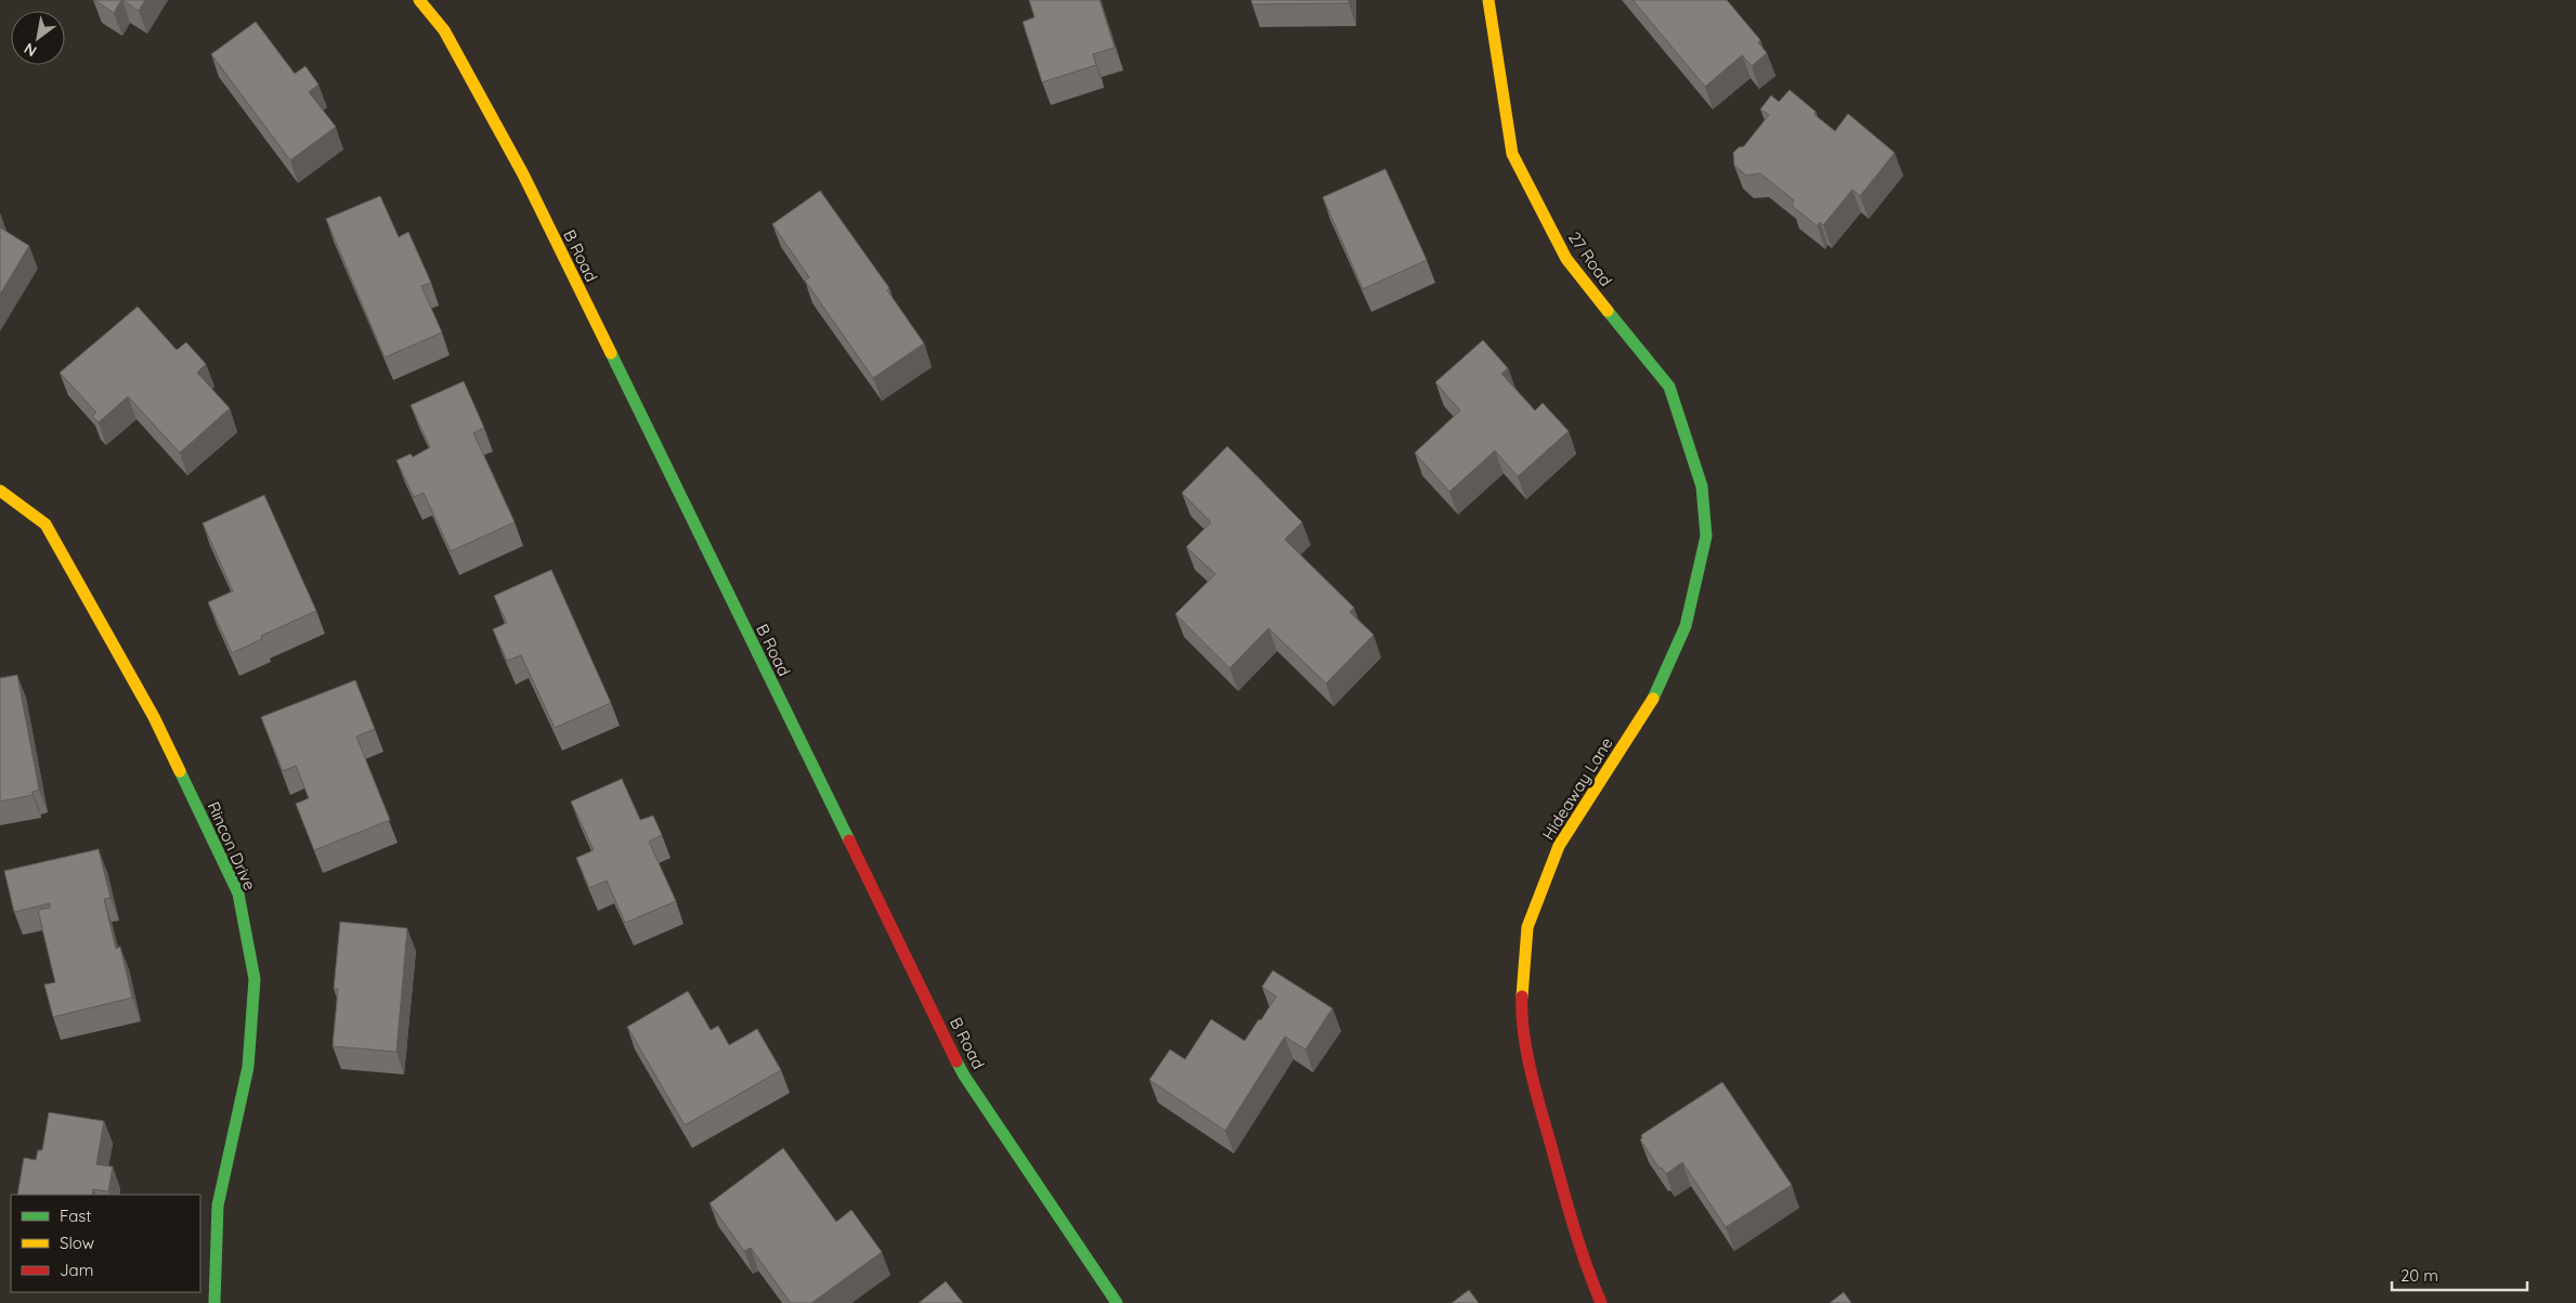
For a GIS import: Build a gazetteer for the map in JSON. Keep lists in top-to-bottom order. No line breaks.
{"streets":{"street":["B Road","27 Road","Hideaway Lane","Rincon Drive"]},"crossings":[["27 Road","Hideaway Lane"]],"legend":["Fast","Slow","Jam"],"scale_bar":"20 m","north":"bottom left"}
